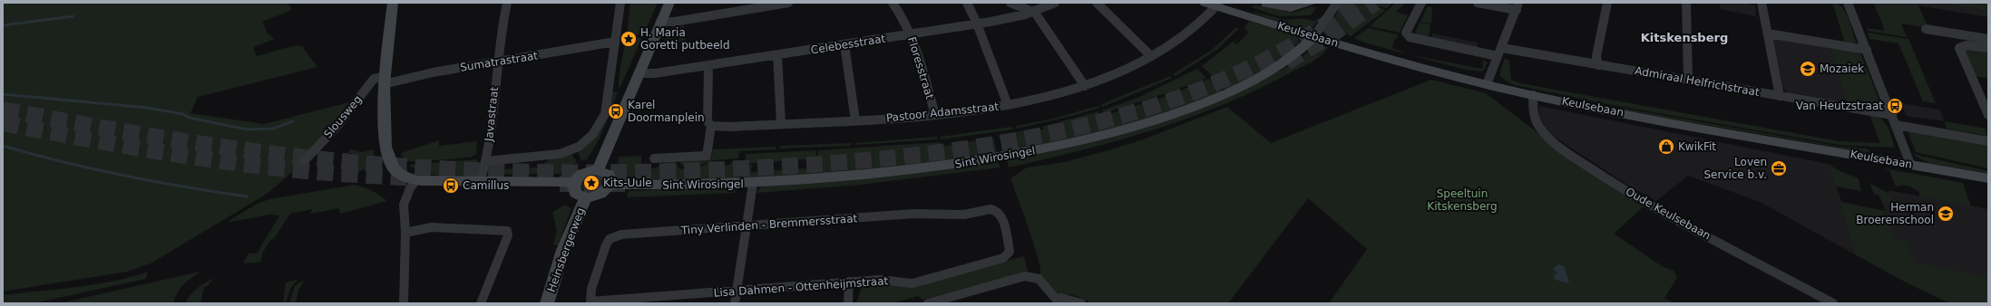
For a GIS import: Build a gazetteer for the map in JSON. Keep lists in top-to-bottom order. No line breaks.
{"streets":{"street":["Keulsebaan","Celebesstraat","Sumatrastraat","Floresstraat","Admiraal Helfrichstraat","Pastoor Adamsstraat","Javastraat","Slousweg","Sint Wirosingel","Oude Keulsebaan","Tiny Verlinden - Bremmersstraat","Heinsbergerweg","Lisa Dahmen - Ottenheijmstraat"]},"crossings":[["Keulsebaan","Pastoor Adamsstraat"],["Keulsebaan","Sint Wirosingel"],["Keulsebaan","Oude Keulsebaan"],["Celebesstraat","Floresstraat"],["Sumatrastraat","Javastraat"],["Sumatrastraat","Slousweg"],["Floresstraat","Pastoor Adamsstraat"],["Sint Wirosingel","Heinsbergerweg"],["Tiny Verlinden - Bremmersstraat","Lisa Dahmen - Ottenheijmstraat"]],"districts":["Kitskensberg"],"parks":["Speeltuin Kitskensberg"],"places":{"place":["H. Maria Goretti putbeeld","Kits-Uule"],"school or university":["Mozaiek","Herman Broerenschool"],"bus stop":["Van Heutzstraat","Karel Doormanplein","Camillus"],"shop":["KwikFit"],"office":["Loven Service b.v."]}}
